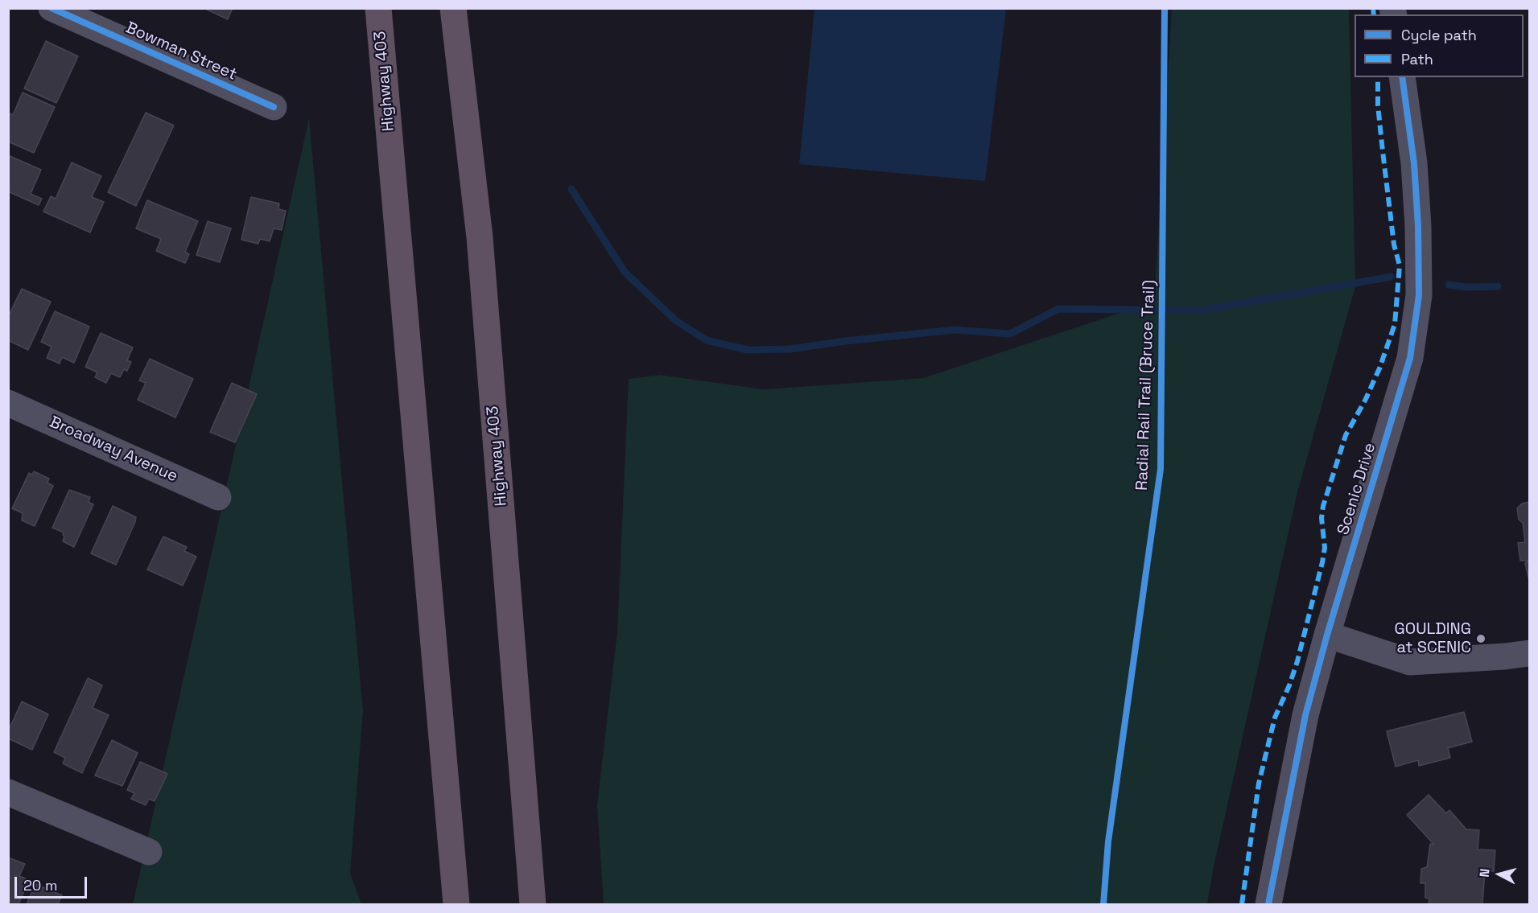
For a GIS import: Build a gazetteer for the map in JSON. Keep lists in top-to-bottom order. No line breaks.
{"streets":{"highway":["Highway 403"],"street":["Bowman Street","Broadway Avenue","Scenic Drive"],"cycle path":["Radial Rail Trail (Bruce Trail)"]},"places":["GOULDING at SCENIC"],"legend":["Cycle path","Path"],"scale_bar":"20 m","north":"left"}
